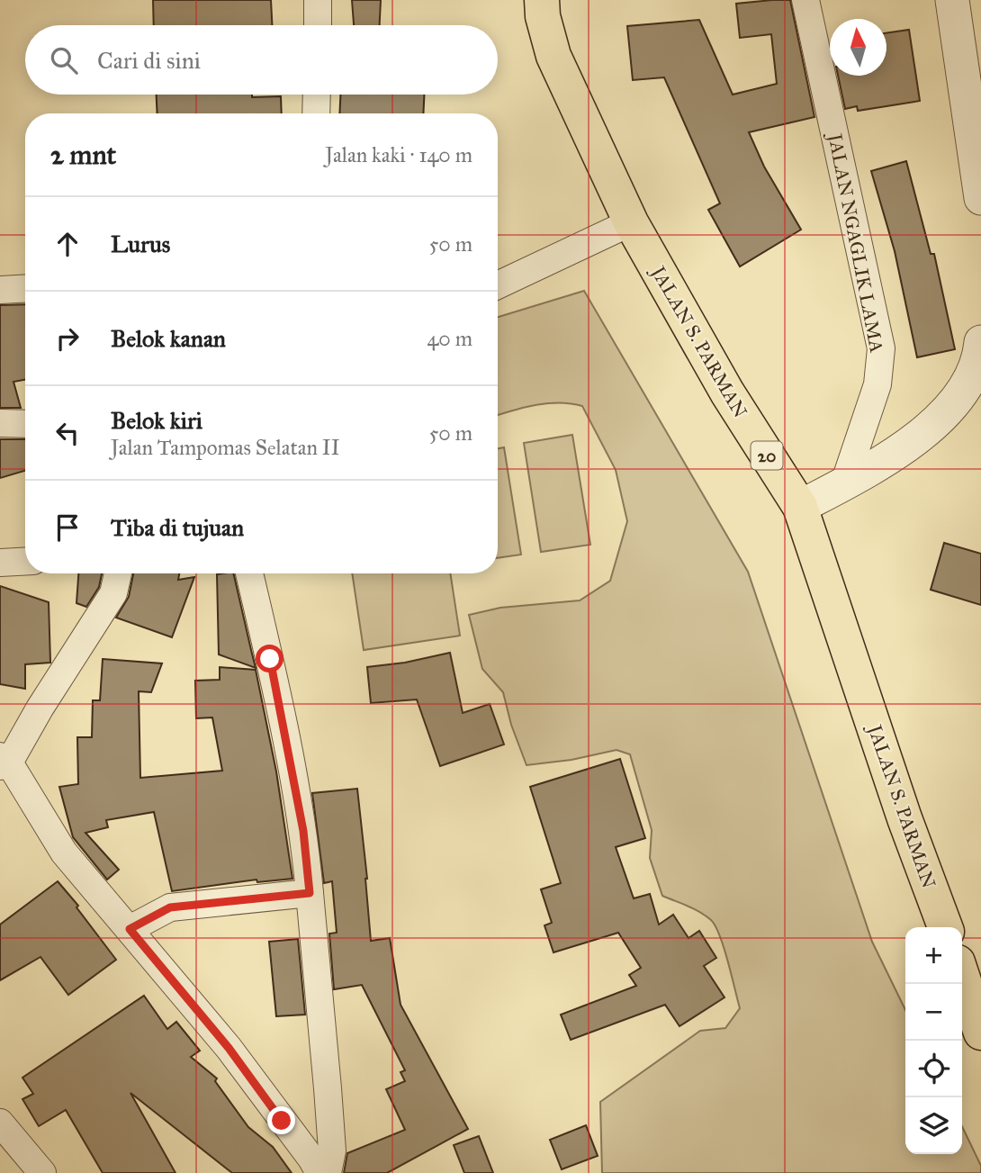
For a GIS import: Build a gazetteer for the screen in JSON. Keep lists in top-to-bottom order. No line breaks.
{"streets":{"highway":["JALAN S. PARMAN","20"],"street":["JALAN NGAGLIK LAMA"]},"north":"top","page":{"search":"Cari di sini","heading":["2 mnt","Jalan kaki · 140 m"],"list":[["Lurus","50 m"],["Belok kanan","40 m"],["Belok kiri","Jalan Tampomas Selatan II","50 m"],"Tiba di tujuan"],"map_buttons":["+","−"]}}
